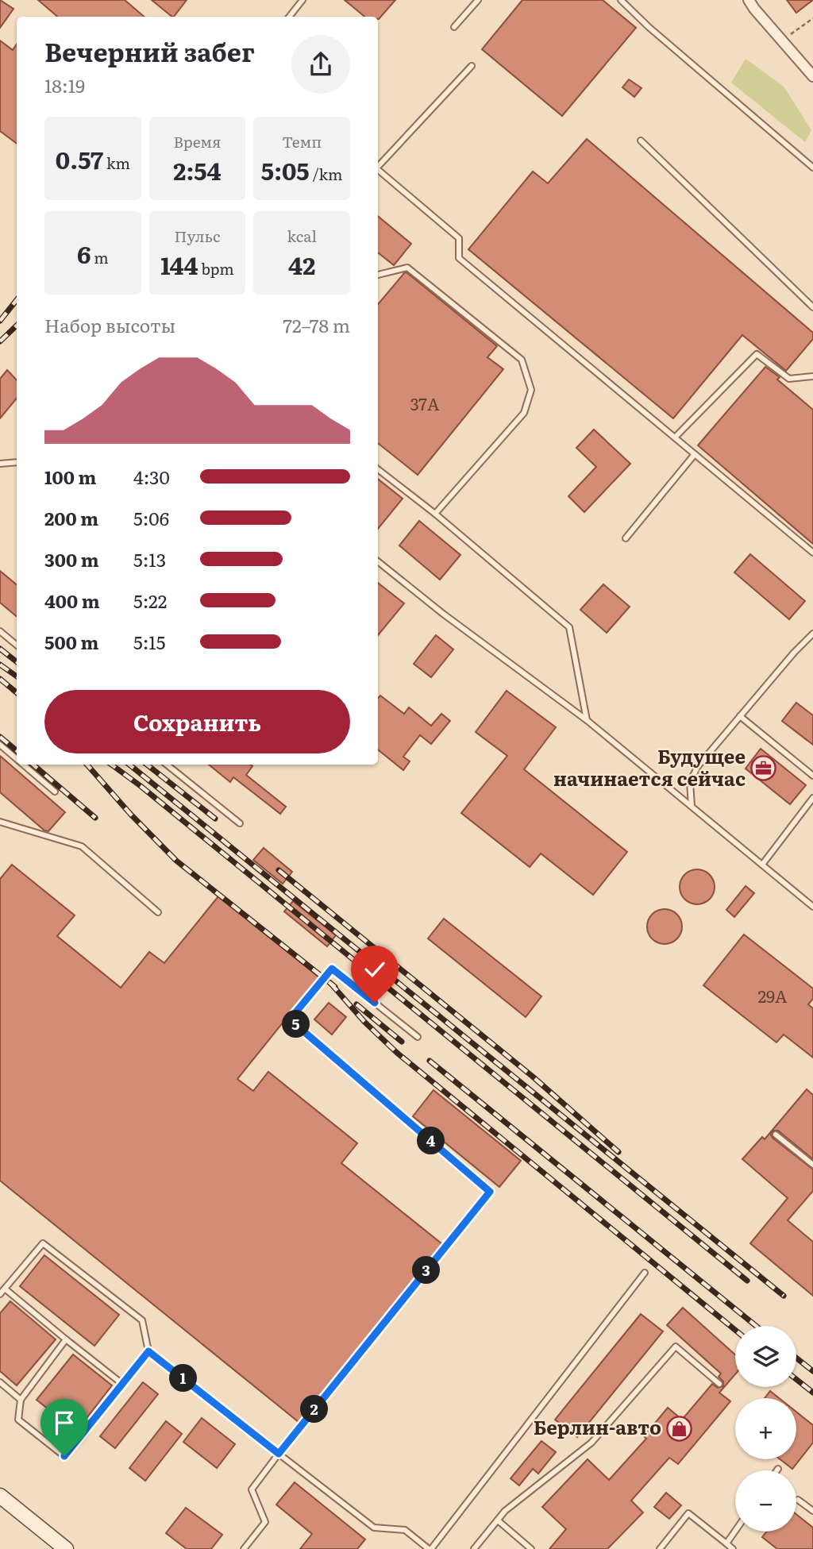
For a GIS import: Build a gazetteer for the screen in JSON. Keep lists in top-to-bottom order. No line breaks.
{"places":{"office":["Будущее начинается сейчас"],"shop":["Берлин-авто"]},"house_numbers":["37А","29А"],"page":{"heading":["Вечерний забег","18:19"],"stats":[["0.57 km"],["Время","2:54"],["Темп","5:05 /km"],["6 m"],["Пульс","144 bpm"],["kcal","42"]],"chart":["Набор высоты","72–78 m"],"list":[{"name":"100 m","note":"4:30"},{"name":"200 m","note":"5:06"},{"name":"300 m","note":"5:13"},{"name":"400 m","note":"5:22"},{"name":"500 m","note":"5:15"}],"buttons":"Сохранить","pins":["5","4","3","1","2"],"map_buttons":["+","−"]}}
